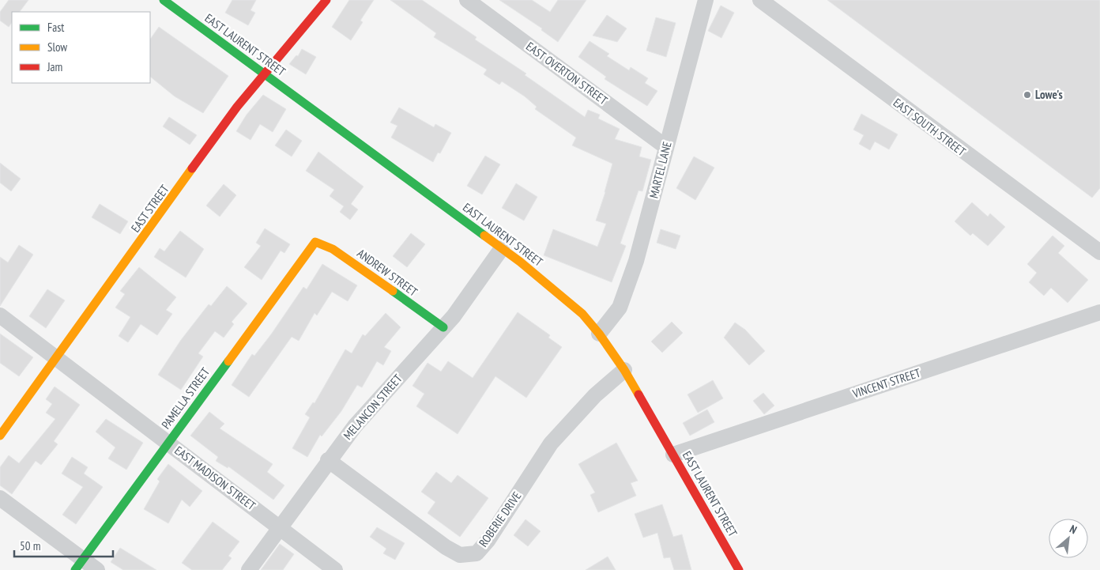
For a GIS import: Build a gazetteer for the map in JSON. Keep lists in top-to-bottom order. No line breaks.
{"streets":{"street":["EAST LAURENT STREET","EAST OVERTON STREET","EAST SOUTH STREET","MARTEL LANE","EAST STREET","ANDREW STREET","VINCENT STREET","PAMELLA STREET","MELANCON STREET","EAST MADISON STREET","ROBERIE DRIVE"]},"crossings":[["EAST LAURENT STREET","MARTEL LANE"],["EAST LAURENT STREET","EAST STREET"],["EAST LAURENT STREET","VINCENT STREET"],["EAST LAURENT STREET","MELANCON STREET"],["EAST LAURENT STREET","ROBERIE DRIVE"],["EAST OVERTON STREET","MARTEL LANE"],["EAST STREET","EAST MADISON STREET"],["ANDREW STREET","PAMELLA STREET"],["ANDREW STREET","MELANCON STREET"],["PAMELLA STREET","EAST MADISON STREET"],["MELANCON STREET","EAST MADISON STREET"],["MELANCON STREET","ROBERIE DRIVE"]],"places":["Lowe's"],"legend":["Fast","Slow","Jam"],"scale_bar":"50 m","north":"top right"}
